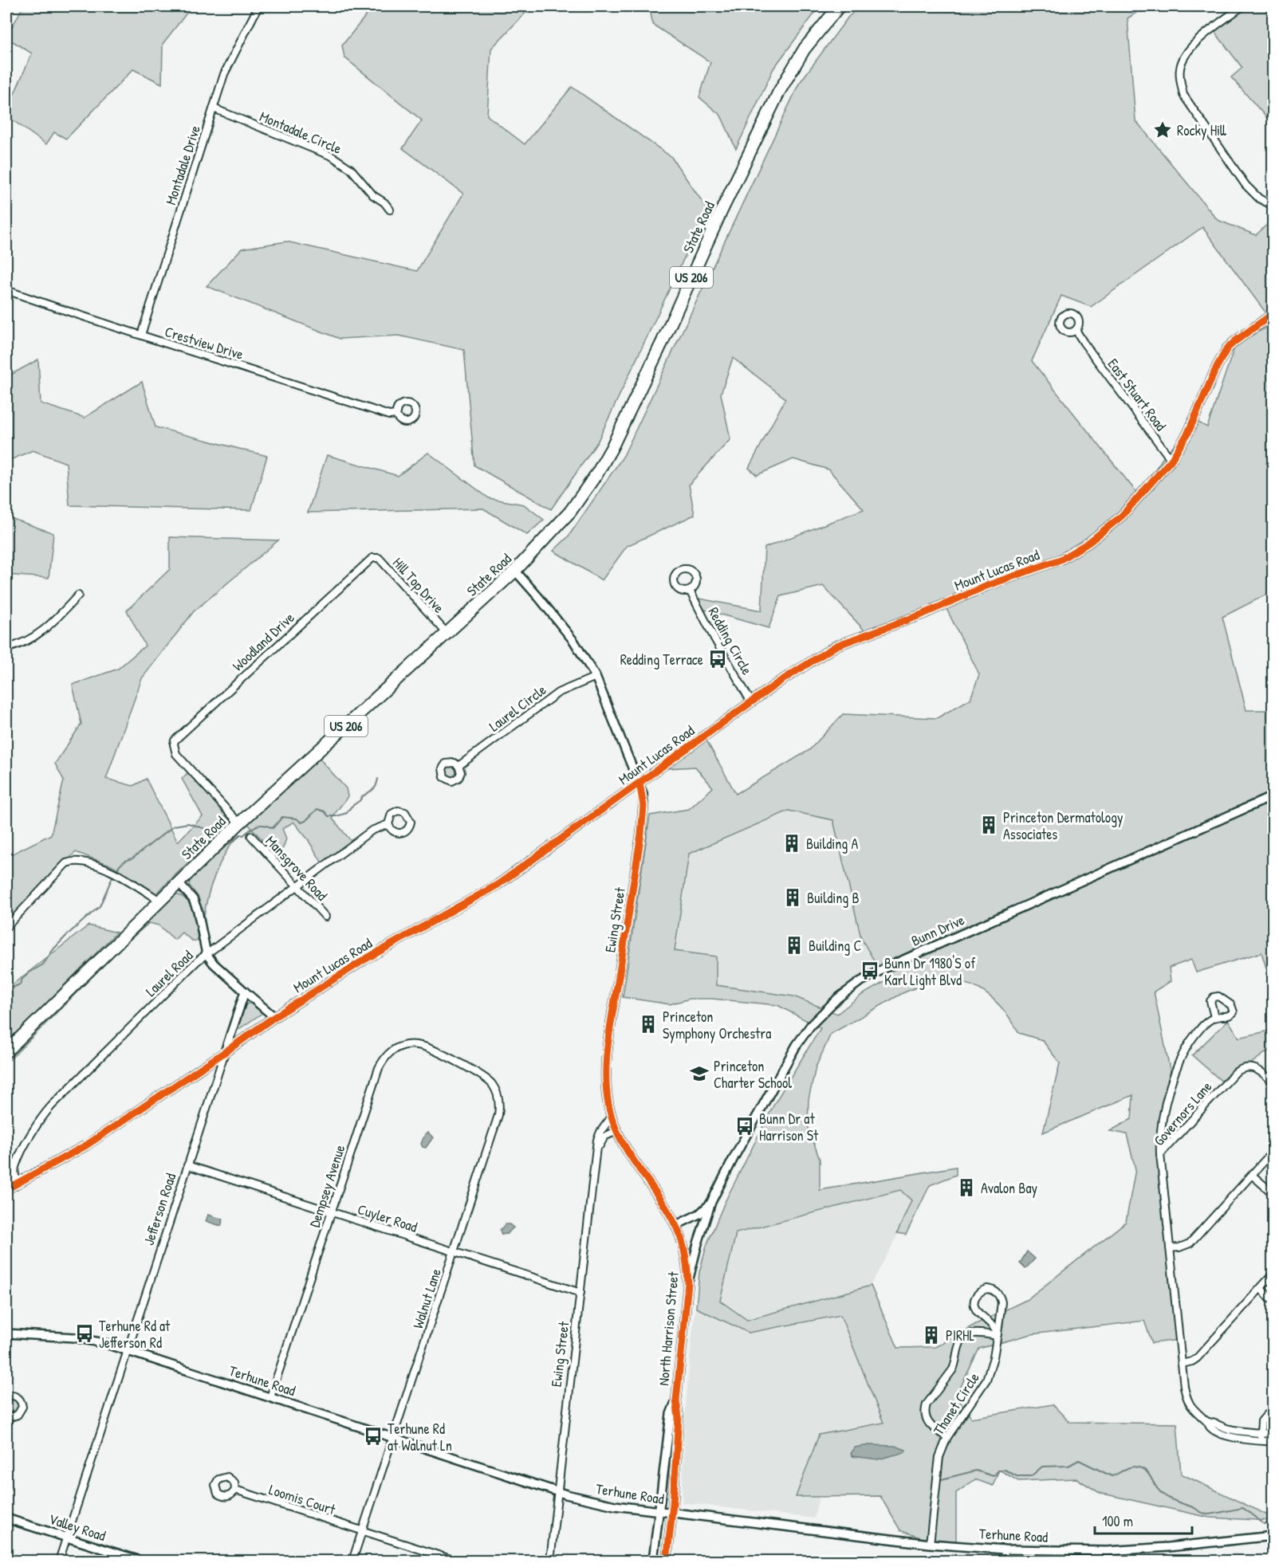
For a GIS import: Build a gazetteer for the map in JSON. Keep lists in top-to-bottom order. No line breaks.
{"streets":{"highway":["State Road","US 206"],"street":["Montadale Circle","Montadale Drive","Crestview Drive","East Stuart Road","Mount Lucas Road","Hill Top Drive","Redding Circle","Woodland Drive","Laurel Circle","Mansgrove Road","Ewing Street","Bunn Drive","Laurel Road","Governors Lane","Dempsey Avenue","Jefferson Road","Cuyler Road","Walnut Lane","North Harrison Street","Terhune Road","Thanet Circle","Loomis Court","Valley Road"]},"crossings":[["Montadale Circle","Montadale Drive"],["Montadale Drive","Crestview Drive"],["State Road","Hill Top Drive"],["State Road","Woodland Drive"],["State Road","Ewing Street"],["East Stuart Road","Mount Lucas Road"],["Mount Lucas Road","Redding Circle"],["Mount Lucas Road","Ewing Street"],["Mount Lucas Road","Laurel Road"],["Mount Lucas Road","Jefferson Road"],["Hill Top Drive","Woodland Drive"],["Laurel Circle","Ewing Street"],["Mansgrove Road","Laurel Road"],["Ewing Street","Cuyler Road"],["Ewing Street","North Harrison Street"],["Ewing Street","Terhune Road"],["Bunn Drive","North Harrison Street"],["Dempsey Avenue","Cuyler Road"],["Dempsey Avenue","Walnut Lane"],["Dempsey Avenue","Terhune Road"],["Jefferson Road","Cuyler Road"],["Jefferson Road","Terhune Road"],["Jefferson Road","Valley Road"],["Cuyler Road","Walnut Lane"],["Walnut Lane","Terhune Road"],["Walnut Lane","Loomis Court"],["North Harrison Street","Terhune Road"],["Terhune Road","Thanet Circle"]],"places":{"place":["Rocky Hill"],"bus stop":["Redding Terrace","Bunn Dr 1980'S of Karl Light Blvd","Bunn Dr at Harrison St","Terhune Rd at Jefferson Rd","Terhune Rd at Walnut Ln"],"building":["Princeton Dermatology Associates","Building A","Building B","Building C","Princeton Symphony Orchestra","Avalon Bay","PIRHL"],"school or university":["Princeton Charter School"]},"scale_bar":"100 m"}
